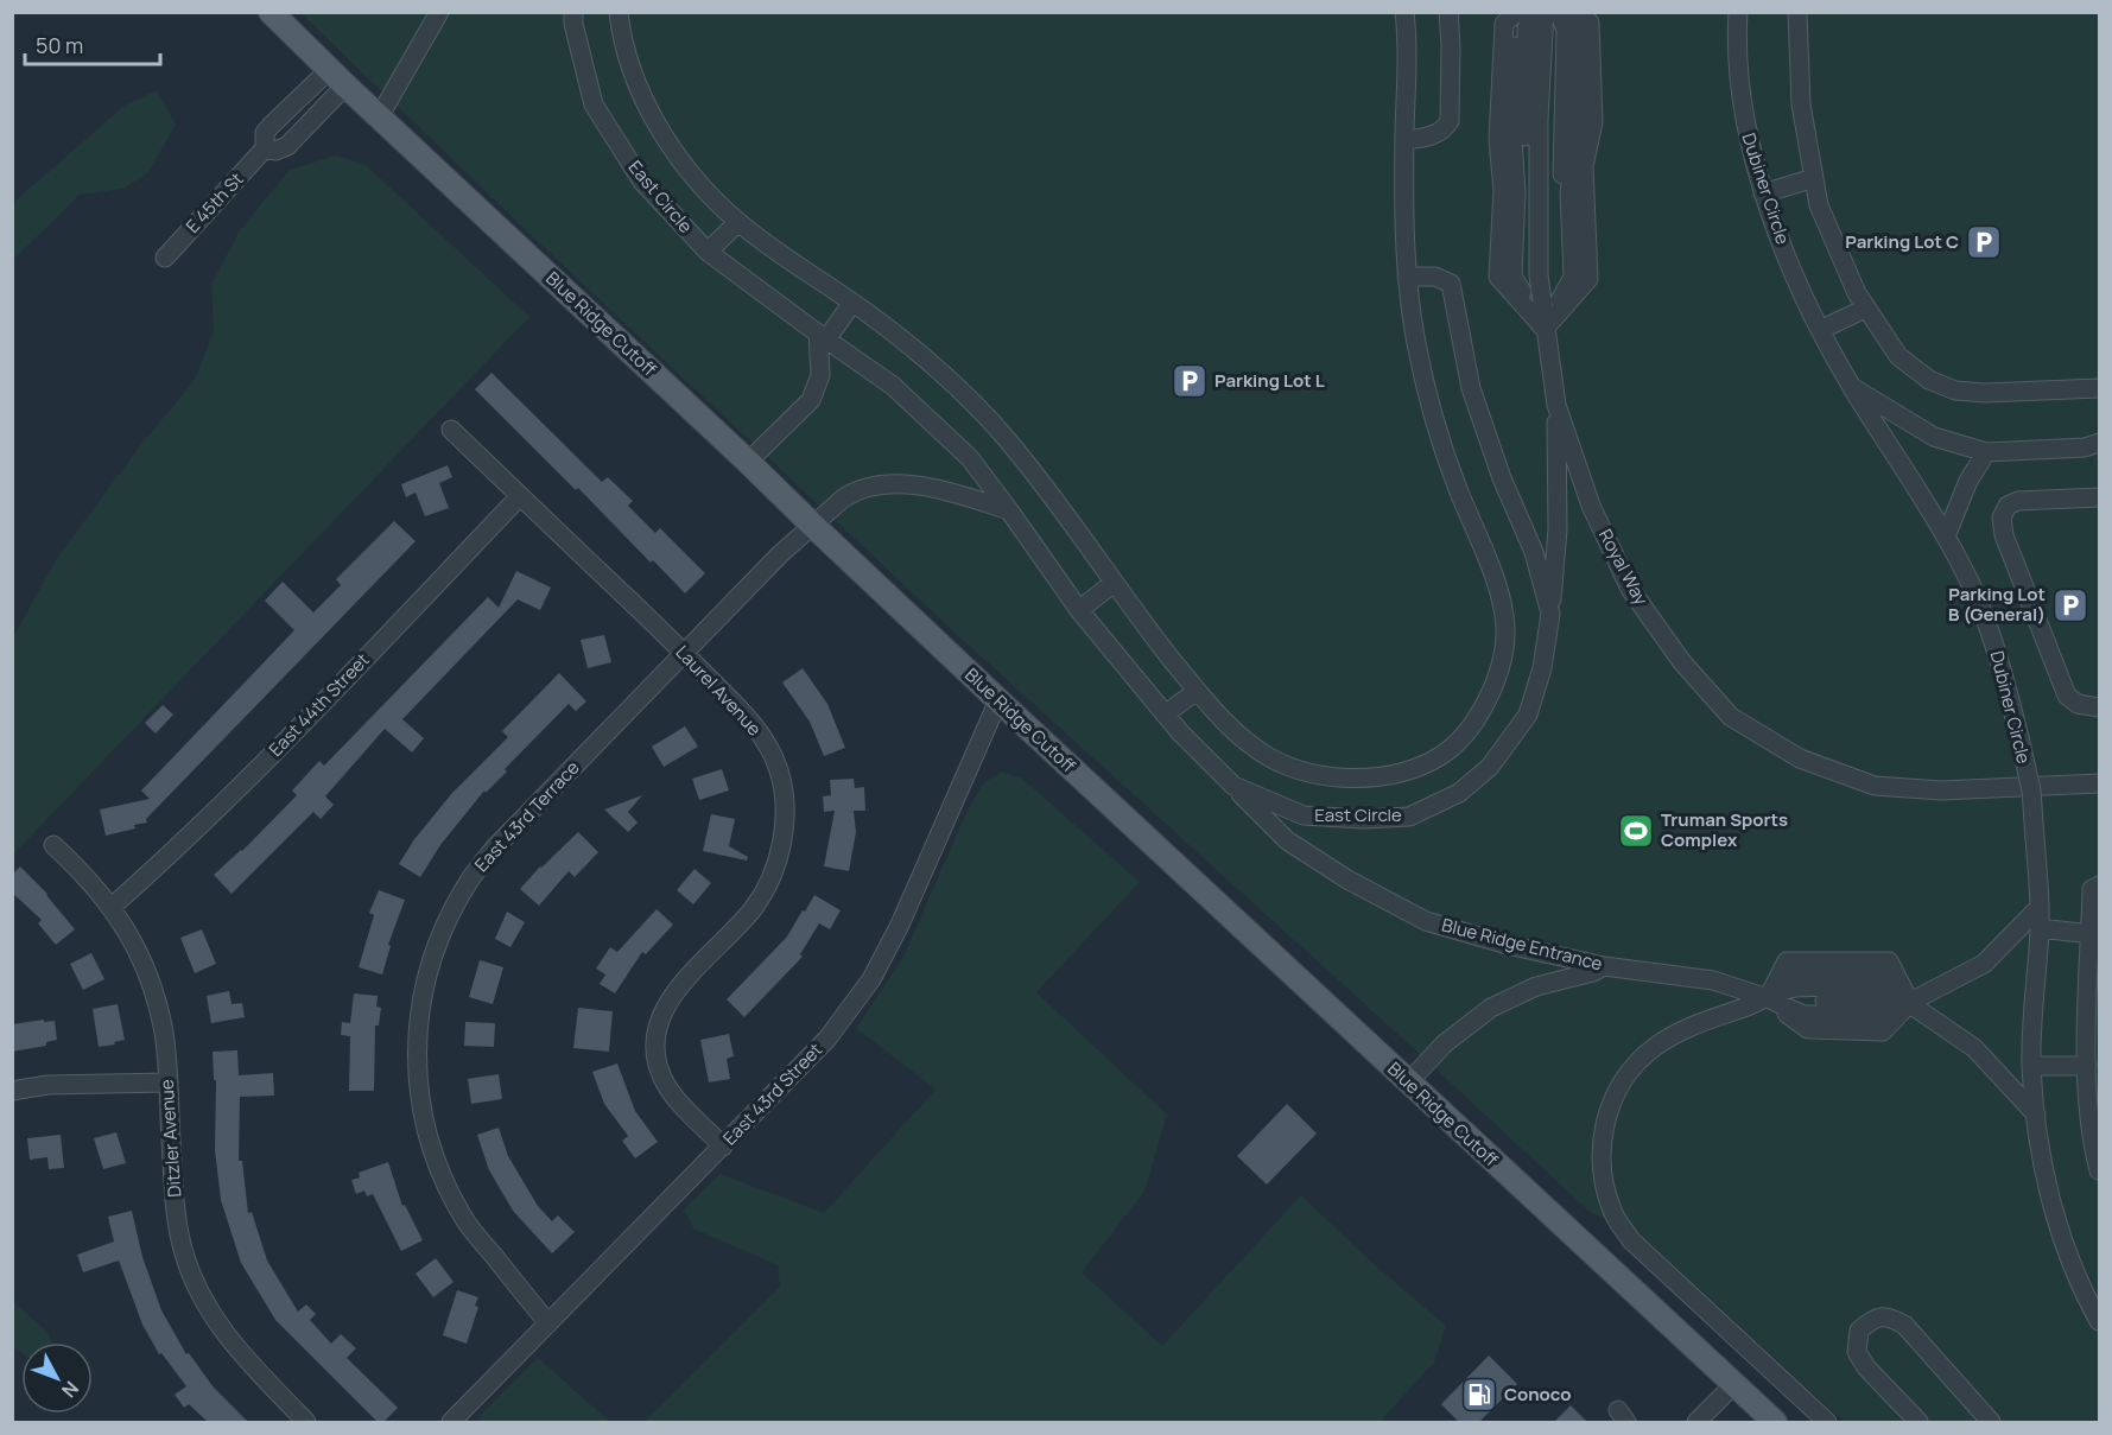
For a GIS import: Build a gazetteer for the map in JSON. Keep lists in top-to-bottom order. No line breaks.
{"streets":{"main road":["Blue Ridge Cutoff"],"street":["Dubiner Circle","East Circle","E 45th St","Royal Way","Laurel Avenue","East 44th Street","East 43rd Terrace","Blue Ridge Entrance","East 43rd Street","Ditzler Avenue"]},"crossings":[["East Circle","Royal Way"],["East Circle","Blue Ridge Entrance"],["E 45th St","Blue Ridge Cutoff"],["Blue Ridge Cutoff","East 43rd Terrace"],["Blue Ridge Cutoff","East 43rd Street"],["Laurel Avenue","East 44th Street"],["Laurel Avenue","East 43rd Terrace"],["Laurel Avenue","East 43rd Street"],["East 44th Street","Ditzler Avenue"],["East 43rd Terrace","East 43rd Street"]],"places":{"parking":["Parking Lot C","Parking Lot L","Parking Lot B (General)"],"sports":["Truman Sports Complex"],"fuel station":["Conoco"]},"scale_bar":"50 m","north":"bottom right"}
